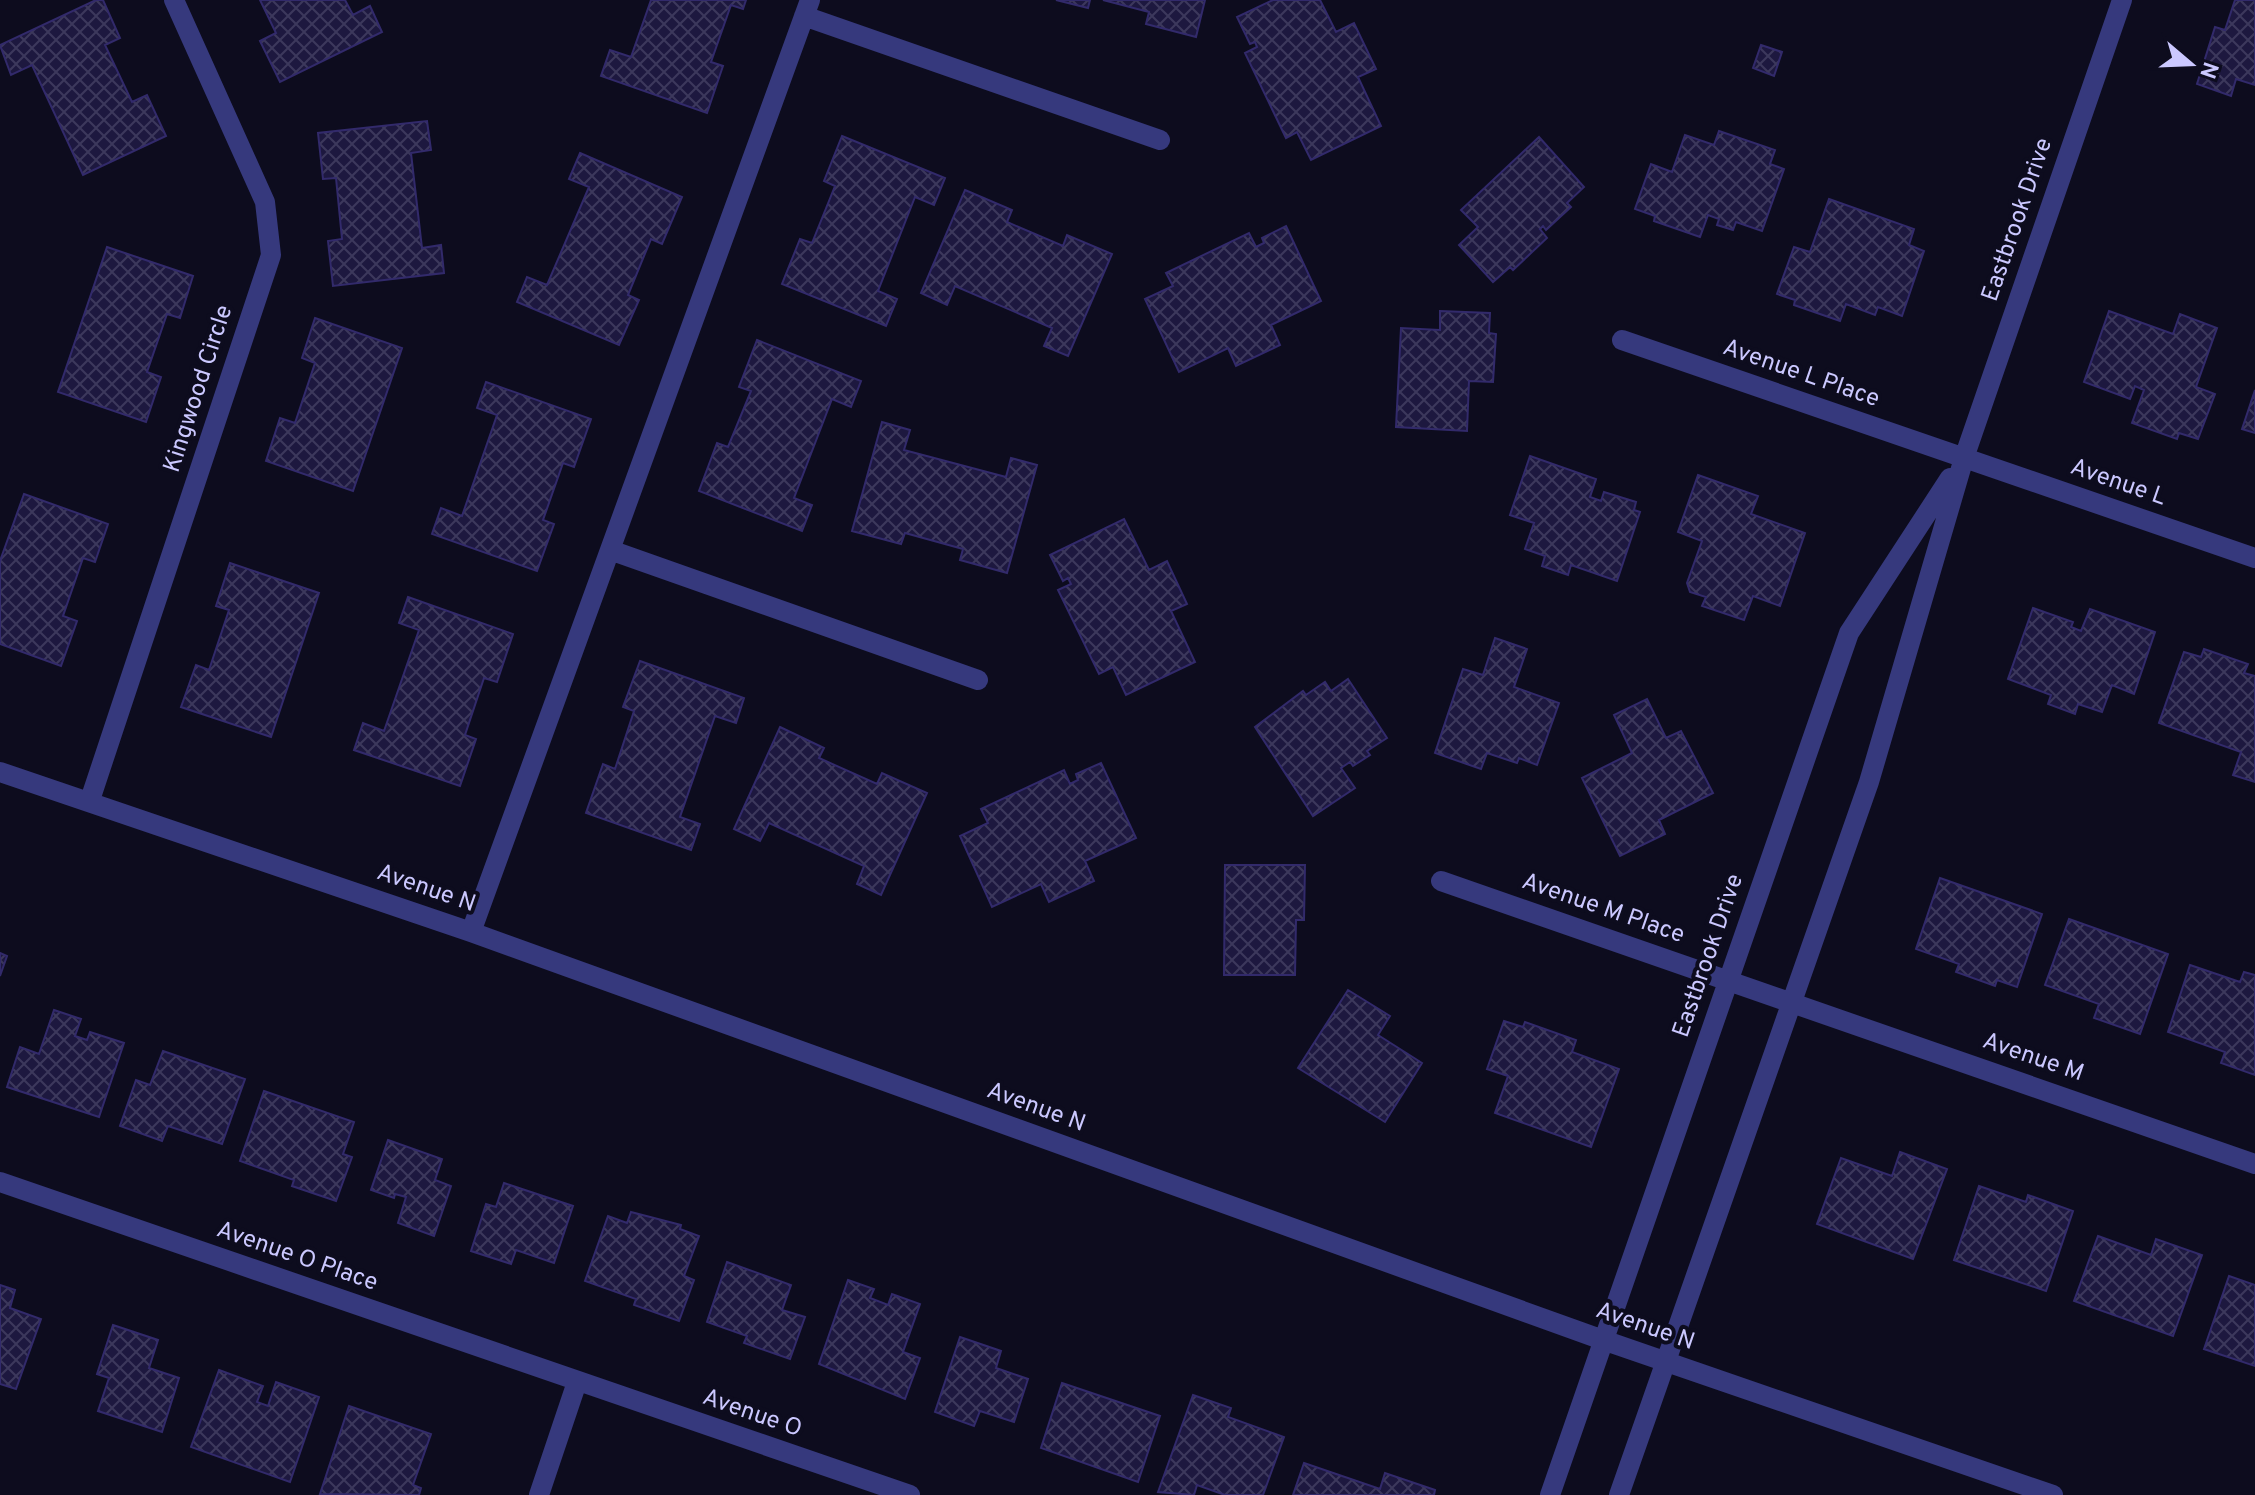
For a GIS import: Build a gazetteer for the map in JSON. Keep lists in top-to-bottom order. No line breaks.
{"streets":{"street":["Eastbrook Drive","Avenue L Place","Kingwood Circle","Avenue L","Avenue N","Avenue M Place","Avenue M","Avenue O Place","Avenue O"]},"crossings":[["Eastbrook Drive","Avenue L Place"],["Eastbrook Drive","Avenue L"],["Eastbrook Drive","Avenue N"],["Eastbrook Drive","Avenue M Place"],["Eastbrook Drive","Avenue M"],["Avenue L Place","Avenue L"],["Kingwood Circle","Avenue N"],["Avenue M Place","Avenue M"],["Avenue O Place","Avenue O"]],"north":"right"}
